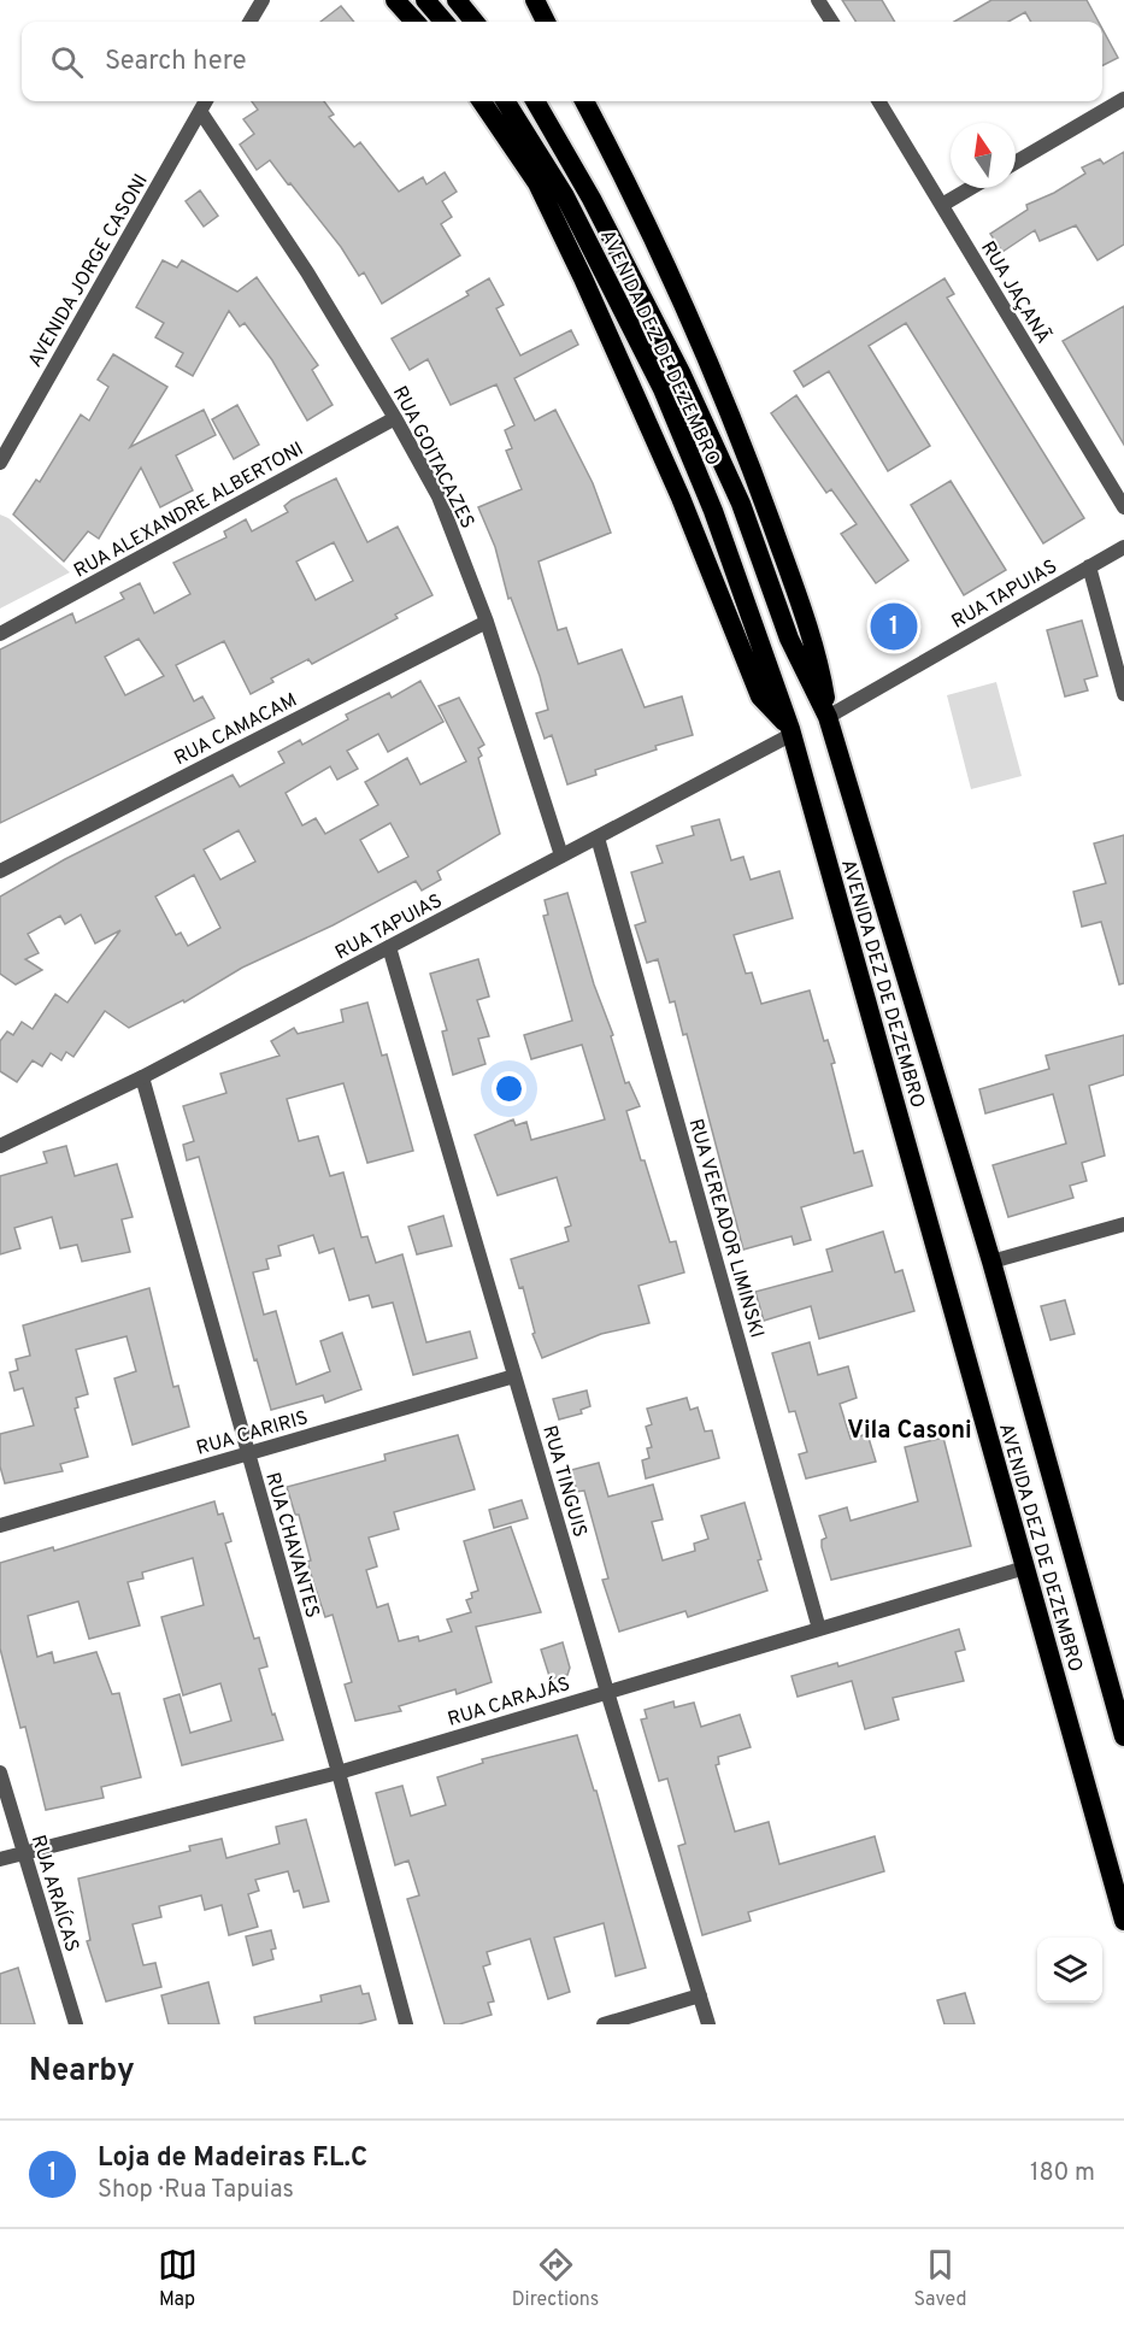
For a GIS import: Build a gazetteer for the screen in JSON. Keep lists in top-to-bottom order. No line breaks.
{"streets":{"highway":["AVENIDA DEZ DE DEZEMBRO"],"street":["AVENIDA JORGE CASONI","RUA JAÇANÃ","RUA GOITACAZES","RUA ALEXANDRE ALBERTONI","RUA TAPUIAS","RUA CAMACAM","RUA VEREADOR LIMINSKI","RUA CARIRIS","RUA TINGUIS","RUA CHAVANTES","RUA CARAJÁS","RUA ARAÍCAS"]},"crossings":[["AVENIDA JORGE CASONI","RUA GOITACAZES"],["AVENIDA DEZ DE DEZEMBRO","RUA TAPUIAS"],["AVENIDA DEZ DE DEZEMBRO","RUA CARAJÁS"],["RUA GOITACAZES","RUA ALEXANDRE ALBERTONI"],["RUA GOITACAZES","RUA TAPUIAS"],["RUA GOITACAZES","RUA CAMACAM"],["RUA TAPUIAS","RUA VEREADOR LIMINSKI"],["RUA TAPUIAS","RUA TINGUIS"],["RUA TAPUIAS","RUA CHAVANTES"],["RUA VEREADOR LIMINSKI","RUA CARAJÁS"],["RUA CARIRIS","RUA TINGUIS"],["RUA CARIRIS","RUA CHAVANTES"],["RUA TINGUIS","RUA CARAJÁS"],["RUA CHAVANTES","RUA CARAJÁS"],["RUA CARAJÁS","RUA ARAÍCAS"]],"districts":["Vila Casoni"],"north":"top","page":{"search":"Search here","pins":"1","heading":"Nearby","list":[{"mark":"1","name":"Loja de Madeiras F.L.C","note":"Shop · Rua Tapuias","value":"180 m"}],"nav":["Map","Directions","Saved"]}}
